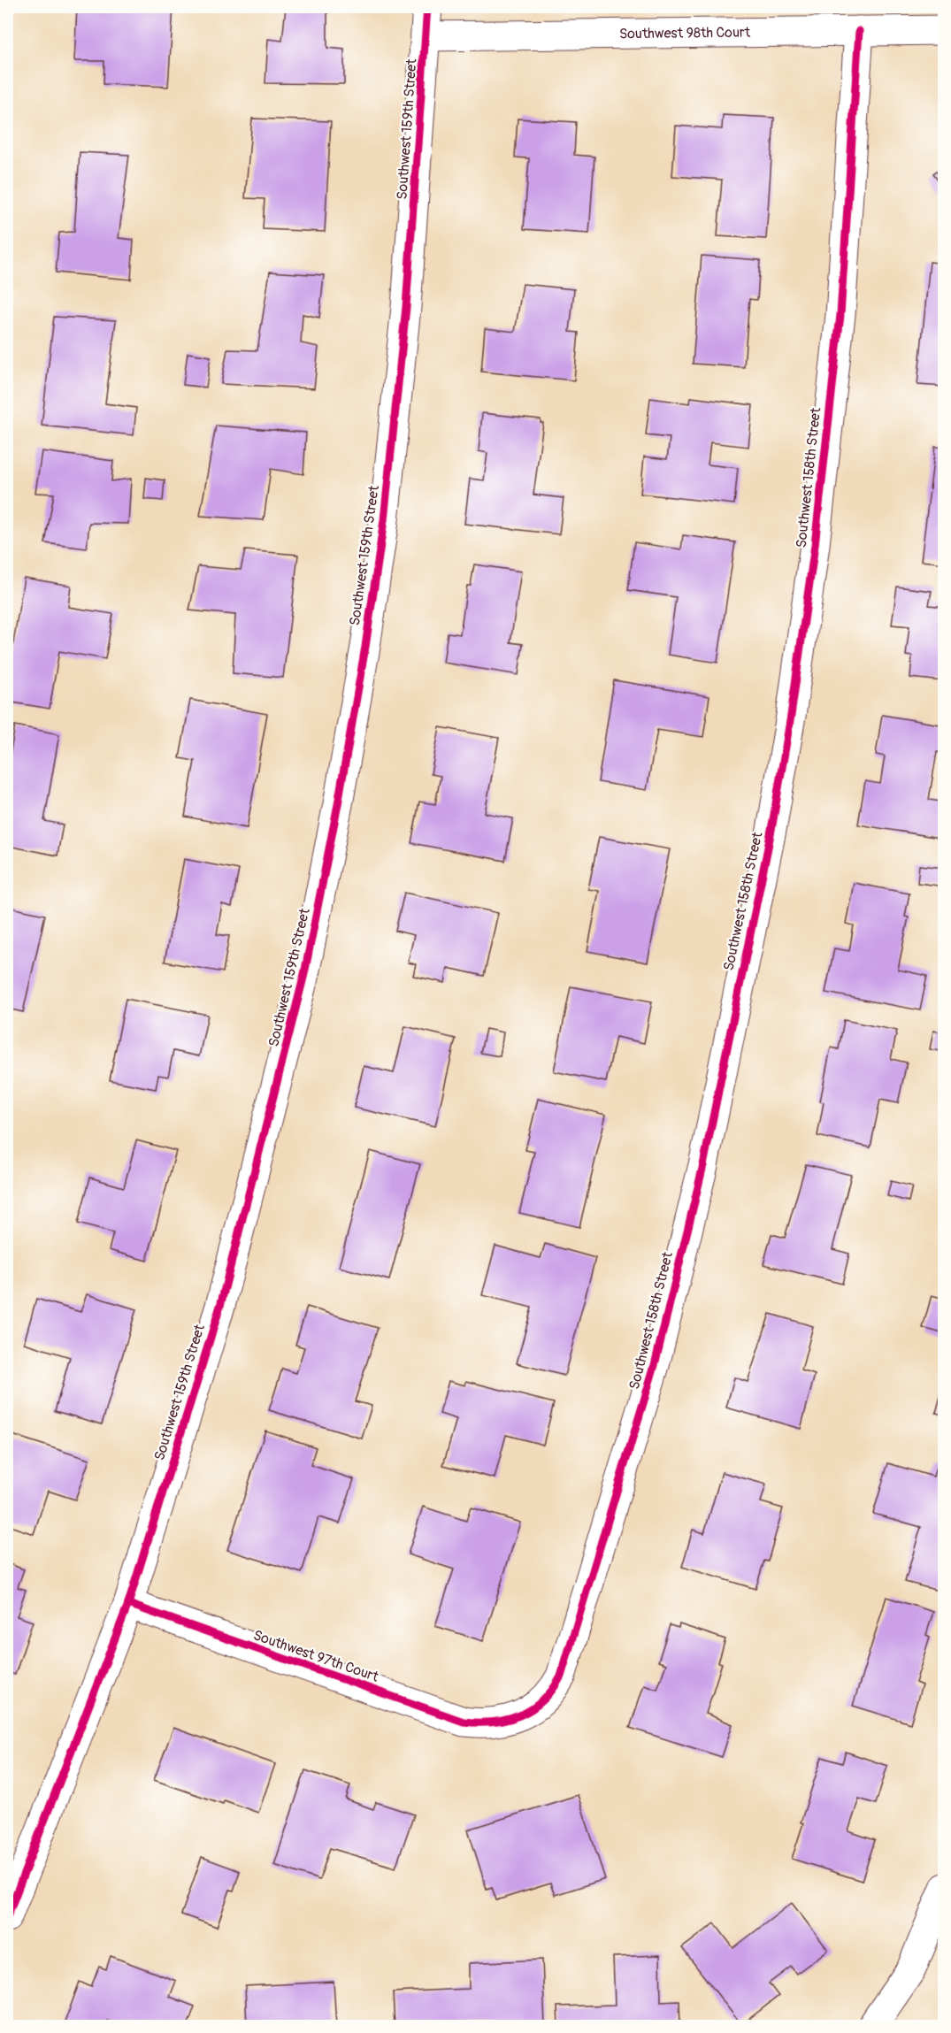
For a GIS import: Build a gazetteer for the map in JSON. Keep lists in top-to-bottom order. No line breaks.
{"streets":{"street":["Southwest 98th Court","Southwest 159th Street","Southwest 158th Street","Southwest 97th Court"]},"crossings":[["Southwest 98th Court","Southwest 159th Street"],["Southwest 98th Court","Southwest 158th Street"],["Southwest 159th Street","Southwest 97th Court"],["Southwest 158th Street","Southwest 97th Court"]]}
